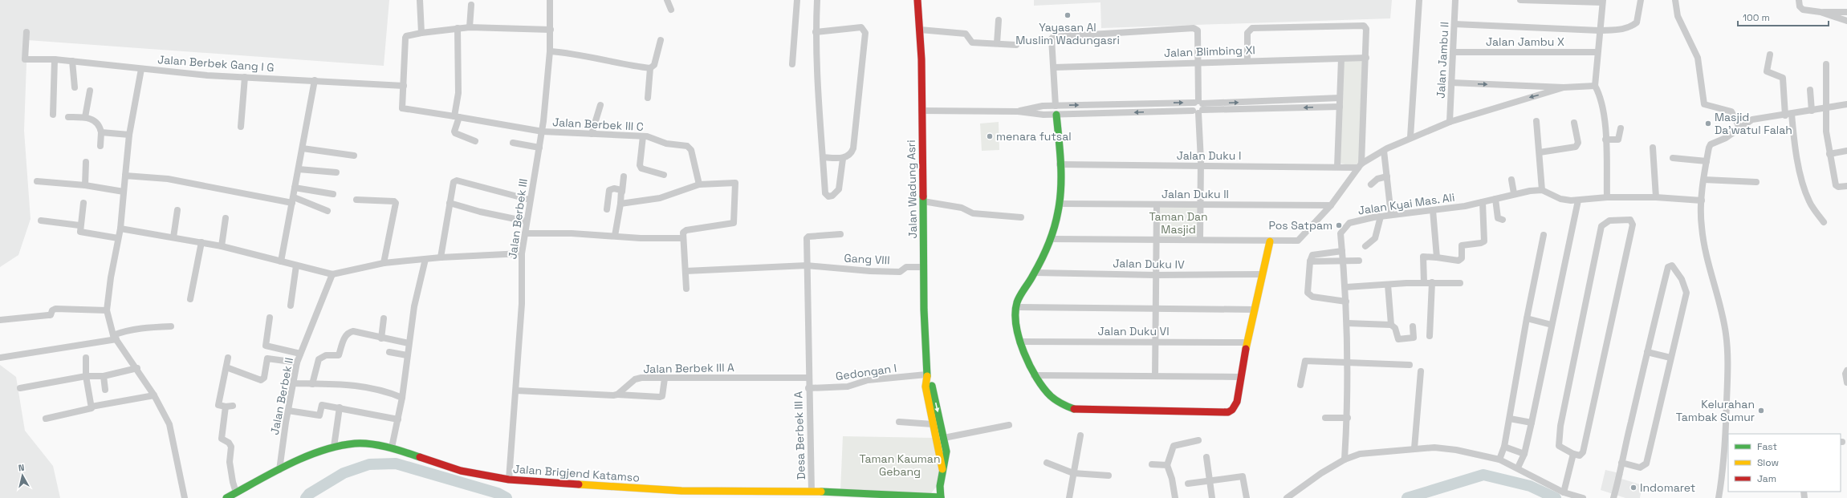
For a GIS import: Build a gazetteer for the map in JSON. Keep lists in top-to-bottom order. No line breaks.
{"streets":{"street":["Jalan Jambu X","Jalan Blimbing XI","Jalan Jambu II","Jalan Berbek Gang I G","Jalan Berbek III C","Jalan Duku I","Jalan Wadung Asri","Jalan Duku II","Jalan Kyai Mas. Ali","Jalan Berbek III","Gang VIII","Jalan Duku IV","Jalan Duku VI","Jalan Berbek III A","Gedongan I","Jalan Berbek II","Desa Berbek III A","Jalan Brigjend Katamso"]},"crossings":[["Jalan Jambu X","Jalan Jambu II"],["Jalan Berbek Gang I G","Jalan Berbek III C"],["Jalan Berbek III C","Jalan Berbek III"],["Jalan Wadung Asri","Gang VIII"],["Jalan Wadung Asri","Gedongan I"],["Jalan Wadung Asri","Jalan Brigjend Katamso"],["Jalan Berbek III","Jalan Brigjend Katamso"],["Gang VIII","Desa Berbek III A"],["Jalan Berbek III A","Desa Berbek III A"],["Gedongan I","Desa Berbek III A"],["Jalan Berbek II","Jalan Brigjend Katamso"],["Desa Berbek III A","Jalan Brigjend Katamso"]],"parks":["Taman Dan Masjid","Taman Kauman Gebang"],"places":["Yayasan Al Muslim Wadungasri","Masjid Da'watul Falah","menara futsal","Pos Satpam","Kelurahan Tambak Sumur","Indomaret"],"legend":["Fast","Slow","Jam"],"scale_bar":"100 m","north":"top"}
